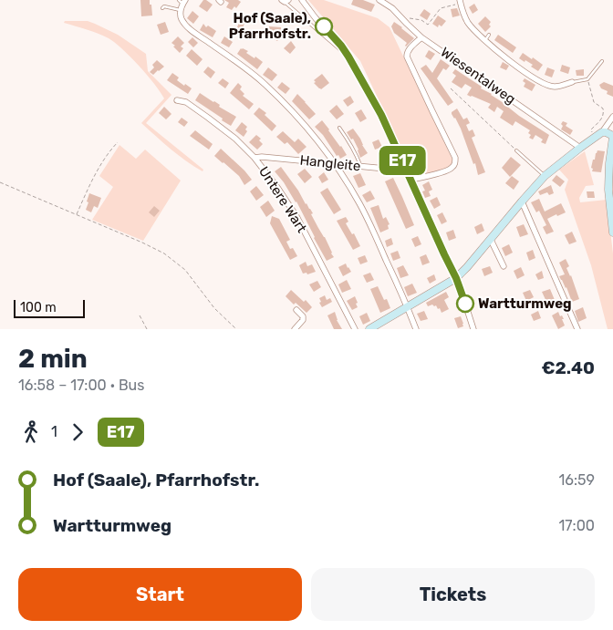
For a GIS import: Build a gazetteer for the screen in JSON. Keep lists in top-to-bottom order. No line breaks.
{"streets":{"street":["Wiesentalweg","Hangleite","Untere Wart"]},"crossings":[["Hangleite","Untere Wart"]],"places":["Hof (Saale), Pfarrhofstr.","Wartturmweg"],"lines":["bus line E17"],"scale_bar":"100 m","page":{"on_map":"E17","scale":"100 m","heading":["2 min","16:58 – 17:00 · Bus","€2.40"],"legs":["1","E17"],"list":[{"name":"Hof (Saale), Pfarrhofstr.","value":"16:59"},{"name":"Wartturmweg","value":"17:00"}],"buttons":["Start","Tickets"]}}
